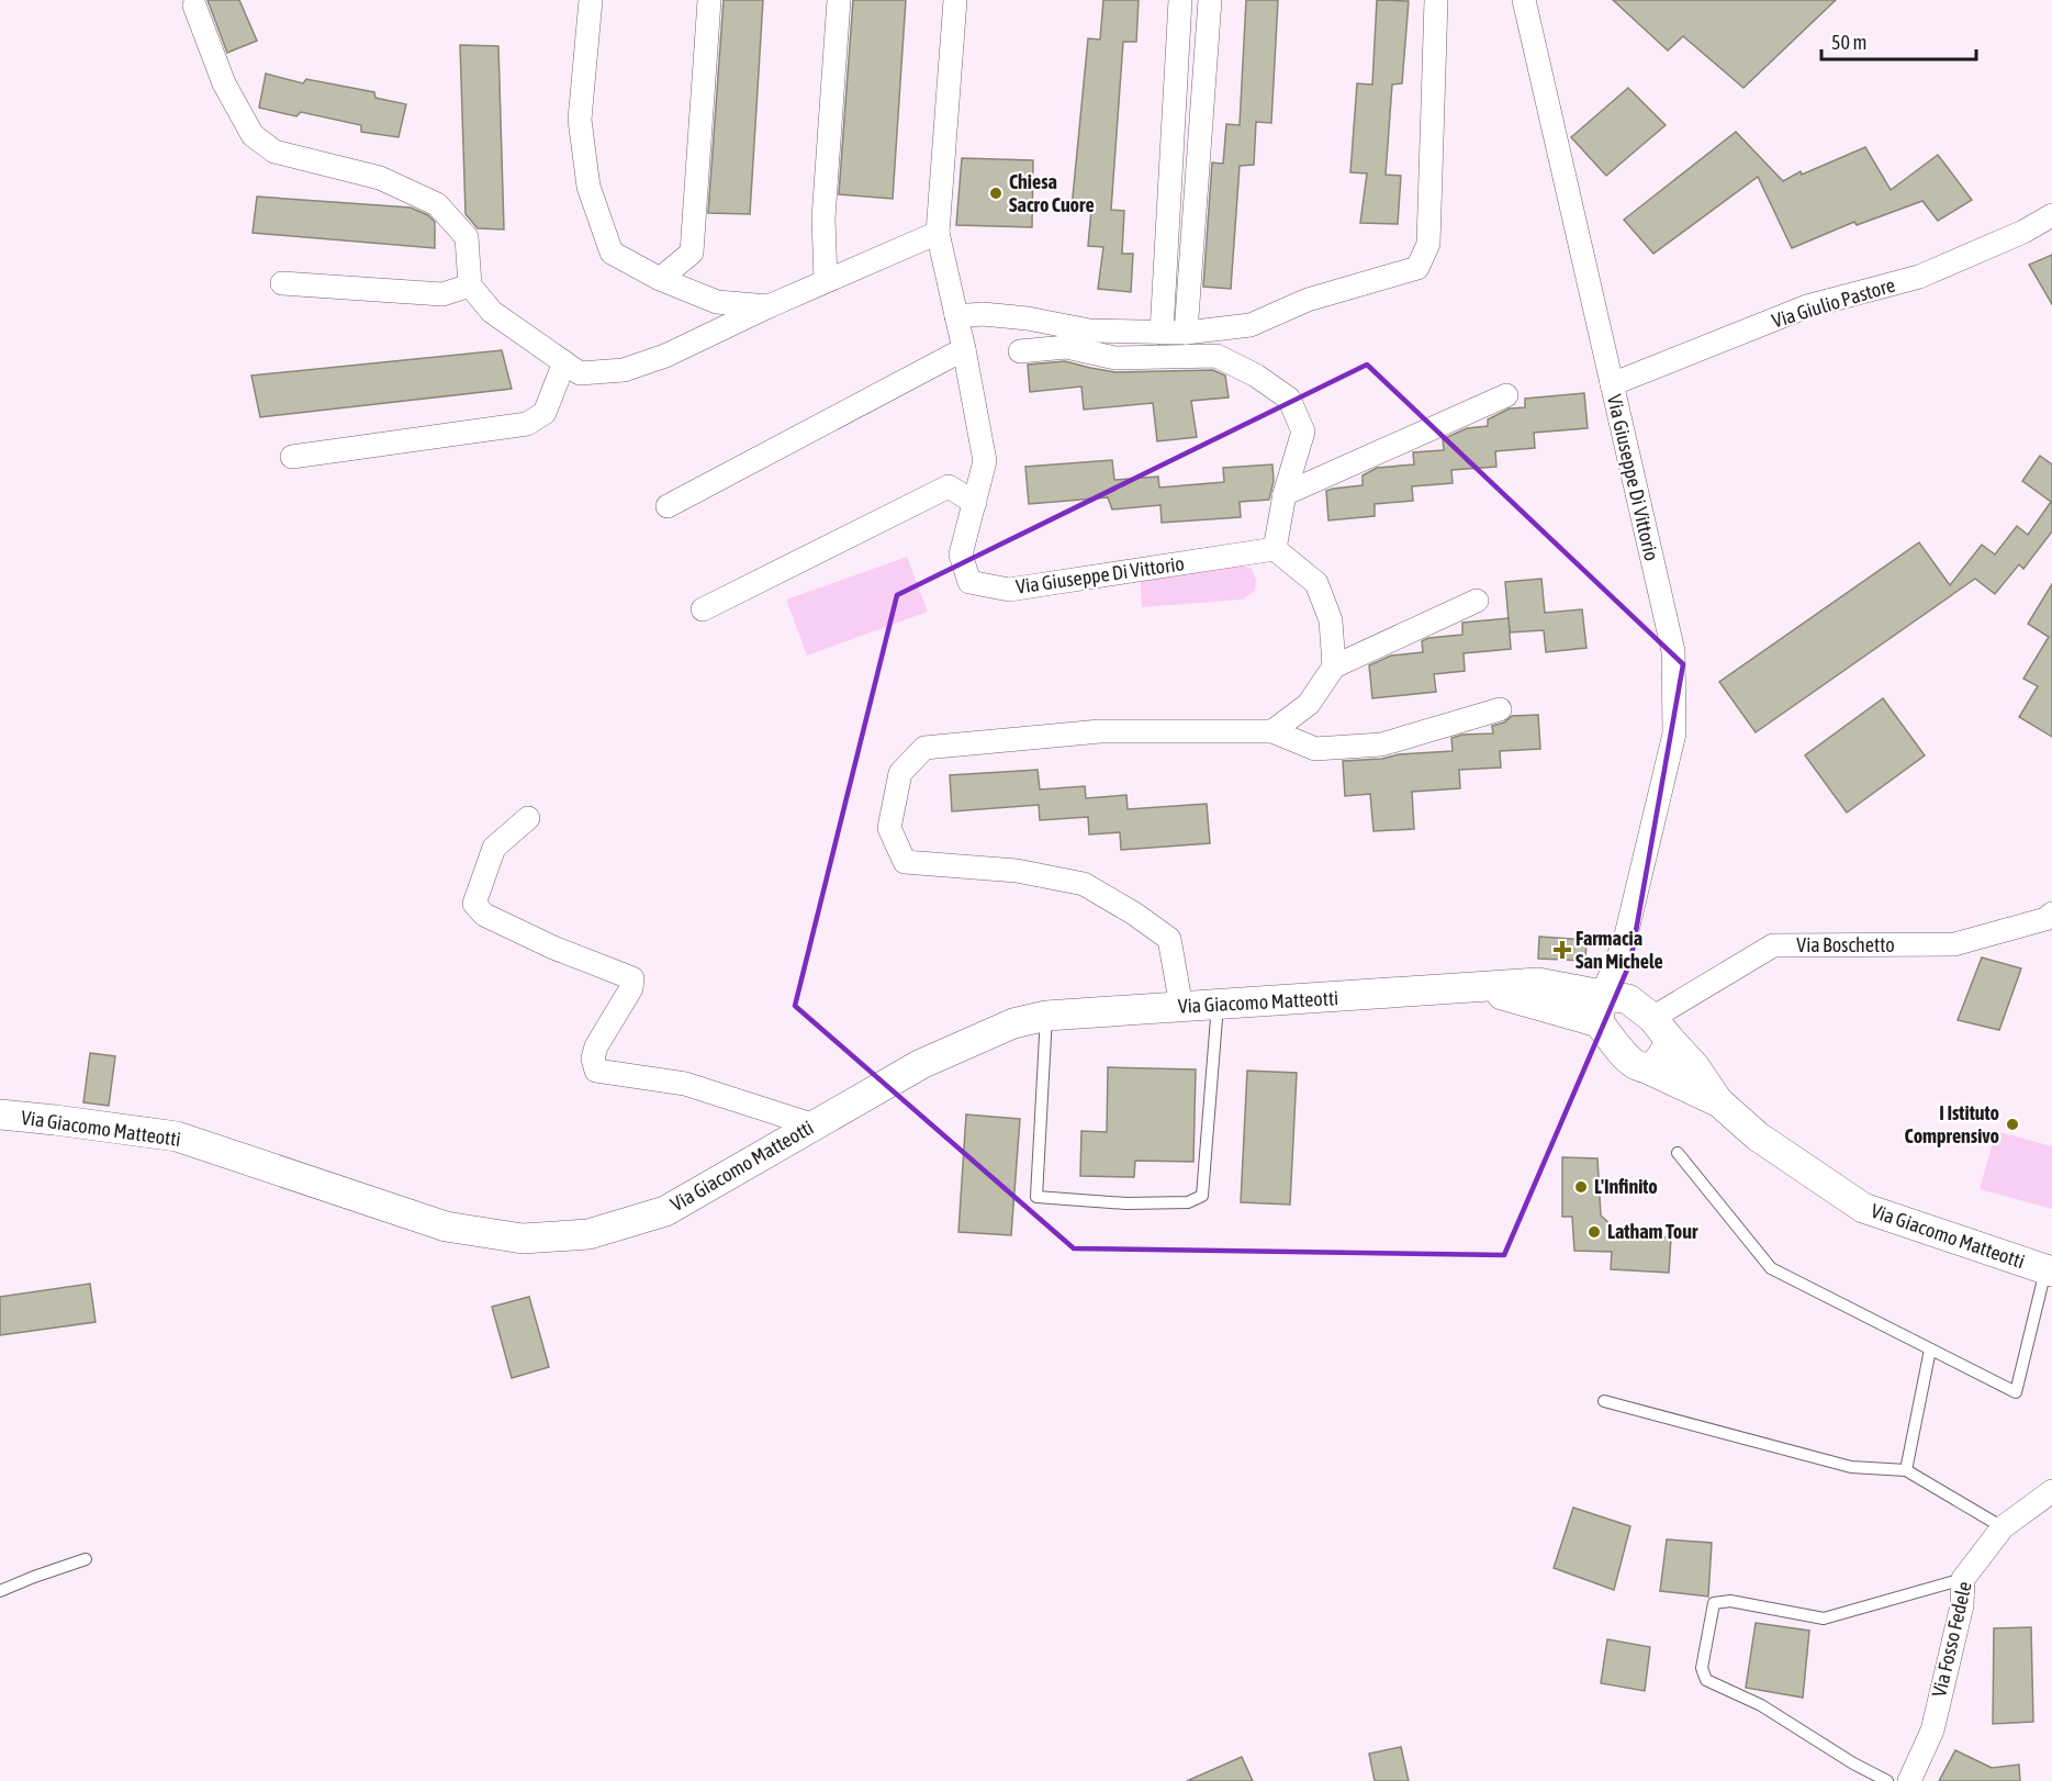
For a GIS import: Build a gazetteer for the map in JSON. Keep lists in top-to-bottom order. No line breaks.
{"streets":{"street":["Via Giulio Pastore","Via Giuseppe Di Vittorio","Via Boschetto","Via Giacomo Matteotti","Via Fosso Fedele"]},"crossings":[["Via Giulio Pastore","Via Giuseppe Di Vittorio"],["Via Giuseppe Di Vittorio","Via Giacomo Matteotti"],["Via Boschetto","Via Giacomo Matteotti"]],"places":{"other":["Chiesa Sacro Cuore","I Istituto Comprensivo","L'Infinito","Latham Tour"],"health":["Farmacia San Michele"]},"scale_bar":"50 m"}
